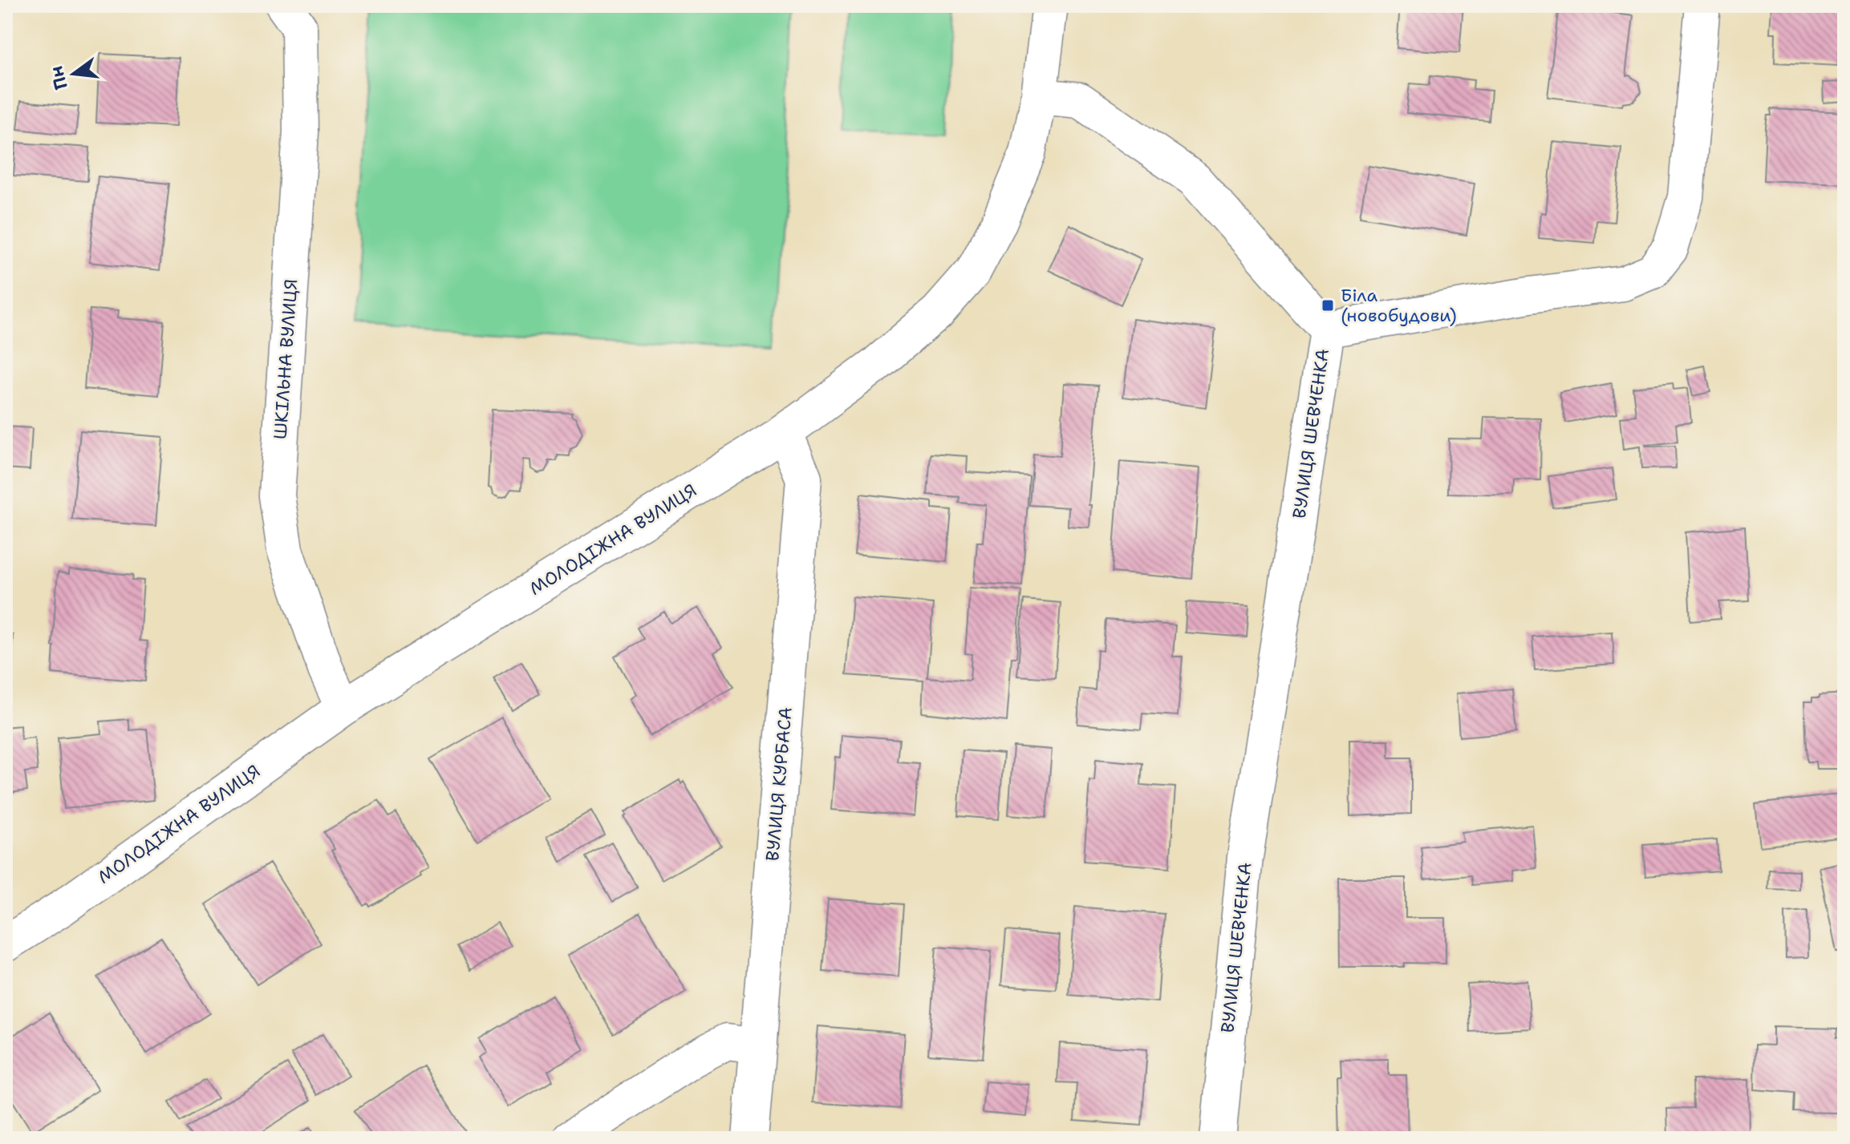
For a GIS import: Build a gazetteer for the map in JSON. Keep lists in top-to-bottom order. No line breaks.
{"streets":{"street":["ШКІЛЬНА ВУЛИЦЯ","ВУЛИЦЯ ШЕВЧЕНКА","МОЛОДІЖНА ВУЛИЦЯ","ВУЛИЦЯ КУРБАСА"]},"crossings":[["ШКІЛЬНА ВУЛИЦЯ","МОЛОДІЖНА ВУЛИЦЯ"],["МОЛОДІЖНА ВУЛИЦЯ","ВУЛИЦЯ КУРБАСА"]],"places":{"transit":["Біла (новобудови)"]},"north":"left"}
